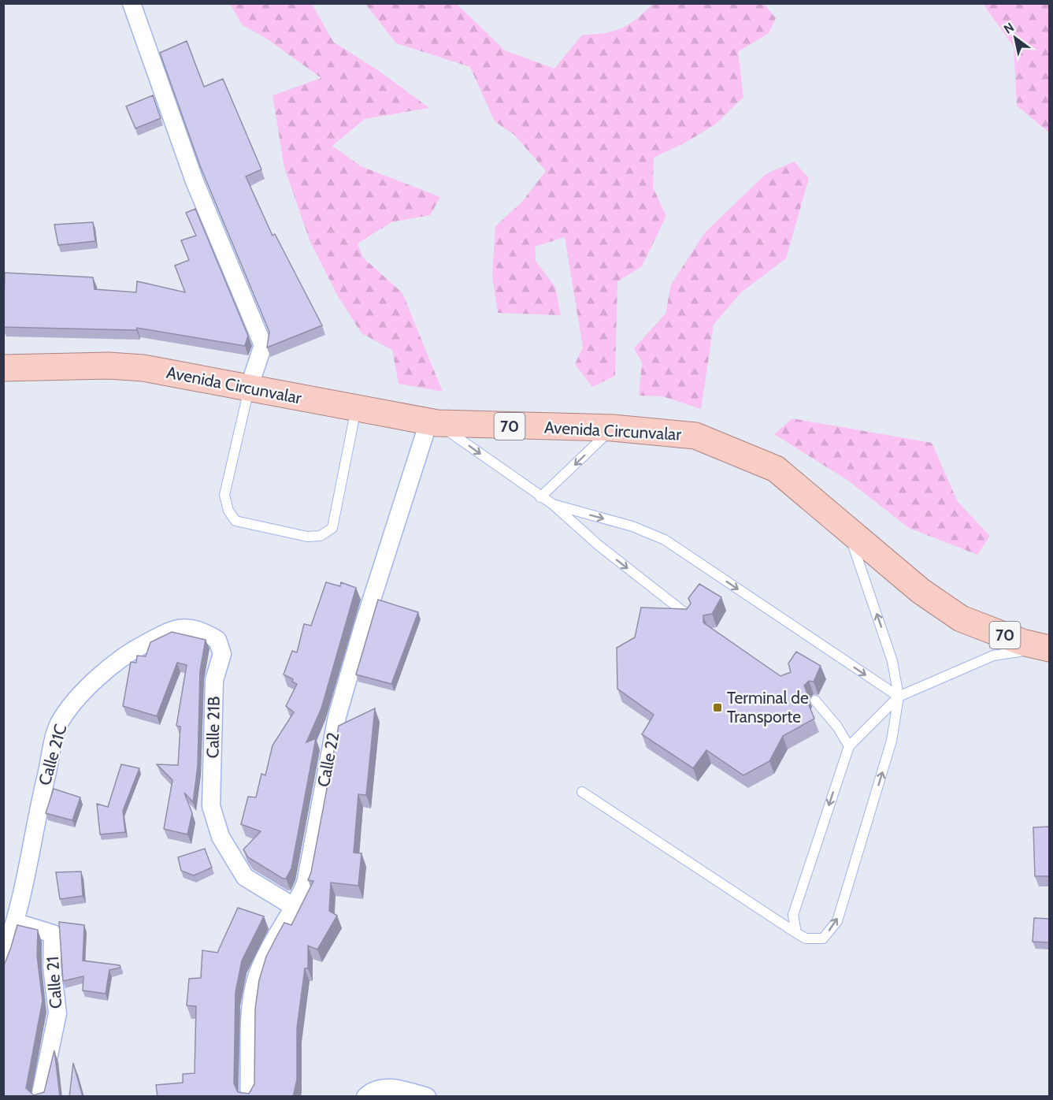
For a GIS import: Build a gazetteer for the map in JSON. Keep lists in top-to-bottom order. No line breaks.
{"streets":{"main road":["Avenida Circunvalar","70"],"street":["Calle 21B","Calle 21C","Calle 22","Calle 21"]},"crossings":[["Avenida Circunvalar","Calle 22"],["Calle 21B","Calle 21C"],["Calle 21B","Calle 22"],["Calle 21C","Calle 21"]],"places":{"transit":["Terminal de Transporte"]},"north":"top left"}
